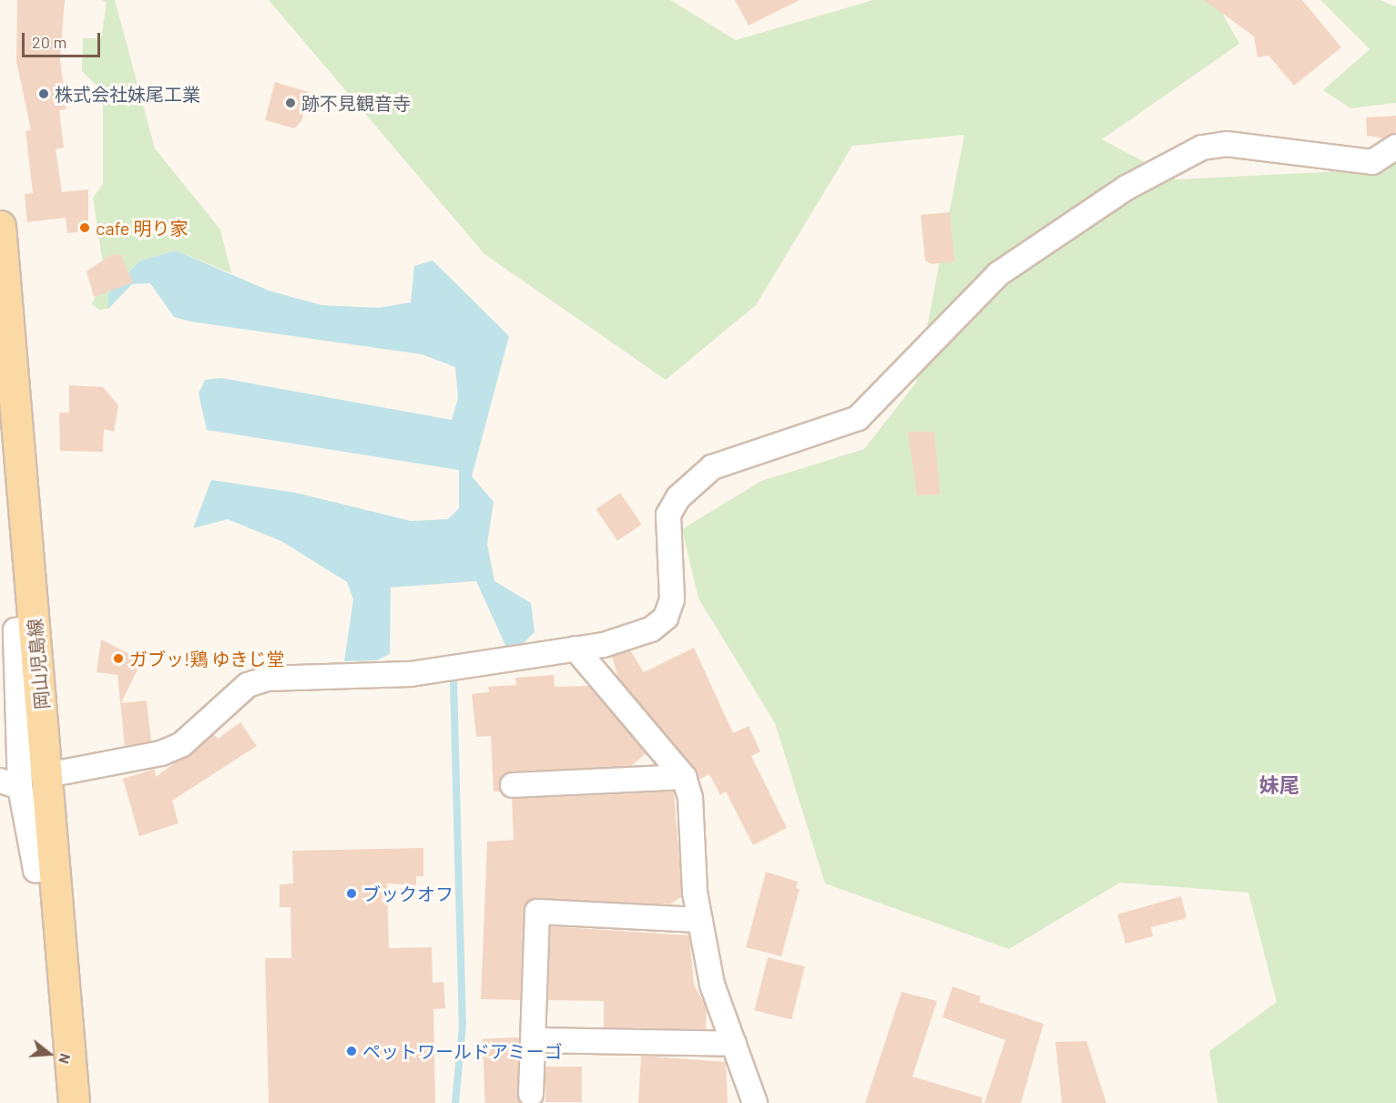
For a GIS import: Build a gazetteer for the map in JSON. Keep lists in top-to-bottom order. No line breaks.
{"streets":{"main road":["岡山児島線"]},"districts":["妹尾"],"places":["株式会社妹尾工業","跡不見観音寺","cafe 明り家","ガブッ!鶏 ゆきじ堂","ブックオフ","ペットワールドアミーゴ"],"scale_bar":"20 m","north":"right"}
